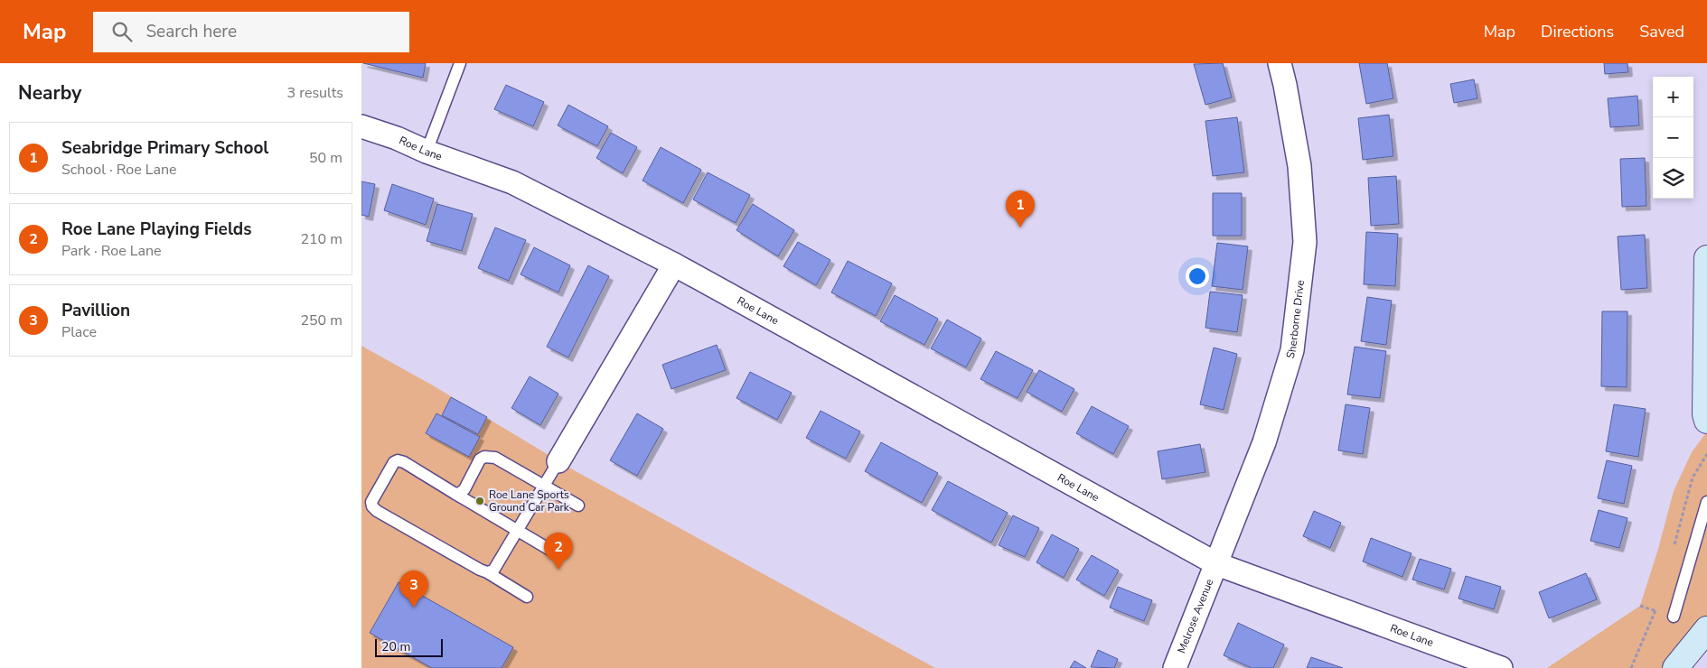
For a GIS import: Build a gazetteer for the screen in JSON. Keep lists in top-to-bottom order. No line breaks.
{"streets":{"street":["Roe Lane","Sherborne Drive","Melrose Avenue"]},"crossings":[["Roe Lane","Sherborne Drive"],["Roe Lane","Melrose Avenue"],["Sherborne Drive","Melrose Avenue"]],"places":["Roe Lane Sports Ground Car Park"],"scale_bar":"20 m","page":{"header":"Map","search":"Search here","nav":["Map","Directions","Saved"],"heading":["Nearby","3 results"],"map_buttons":["+","−"],"list":[{"mark":"1","name":"Seabridge Primary School","note":"School · Roe Lane","value":"50 m"},{"mark":"2","name":"Roe Lane Playing Fields","note":"Park · Roe Lane","value":"210 m"},{"mark":"3","name":"Pavillion","note":"Place","value":"250 m"}],"pins":["1","2","3"],"scale":"20 m"}}
